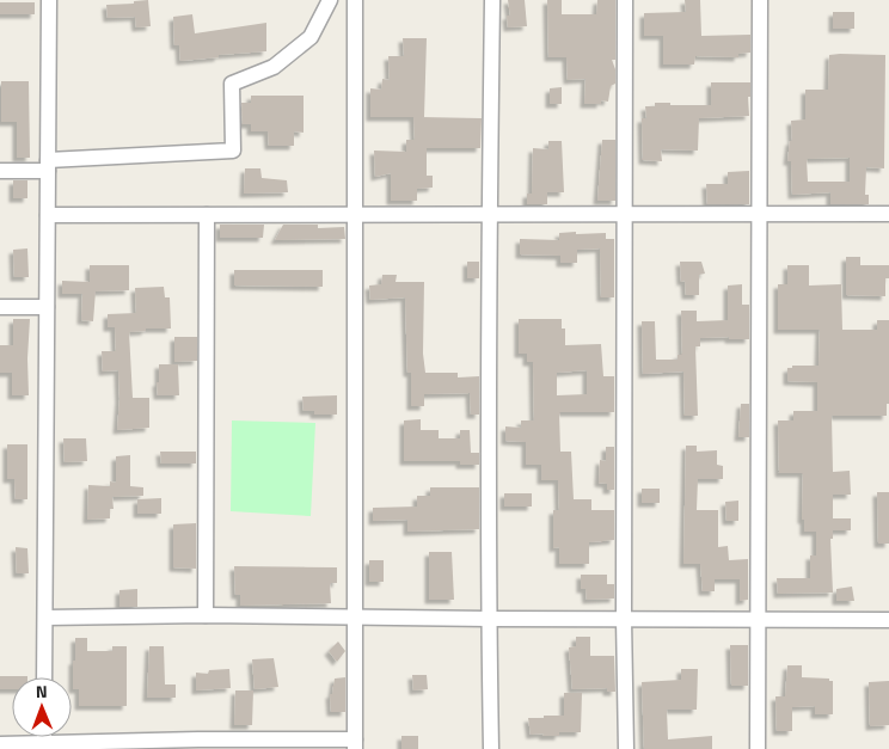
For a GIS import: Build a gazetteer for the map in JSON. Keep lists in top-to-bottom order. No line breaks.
{"north":"top"}
